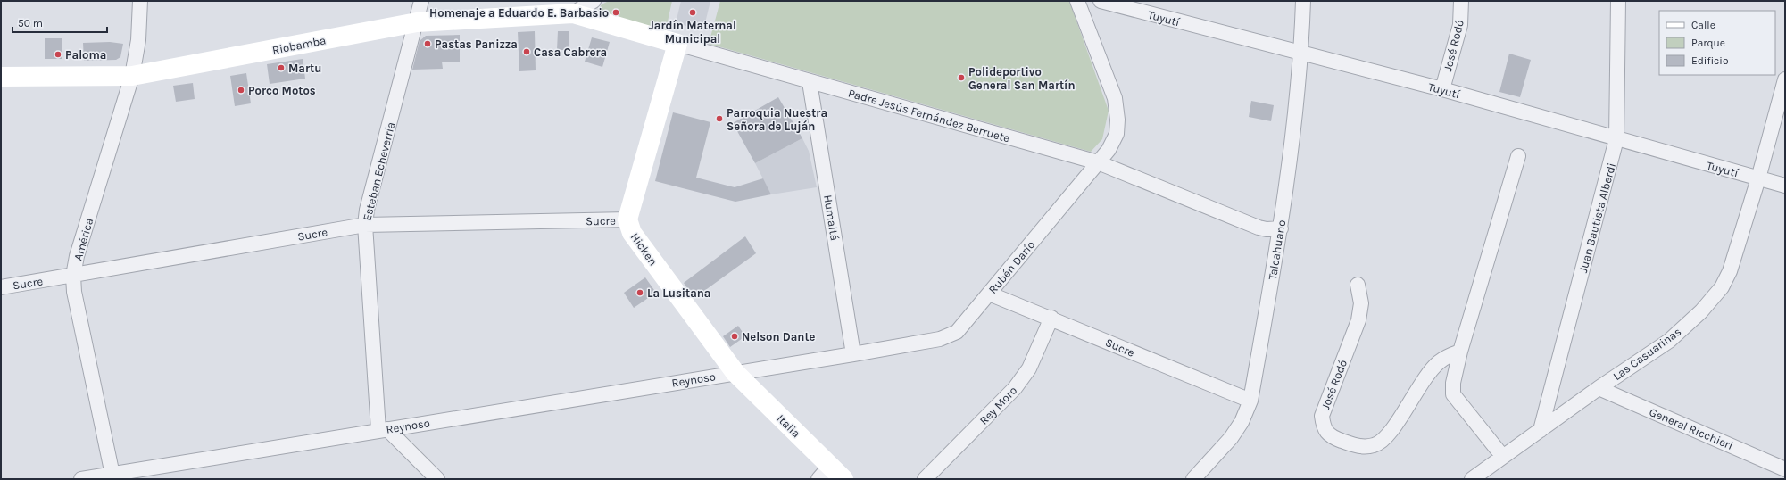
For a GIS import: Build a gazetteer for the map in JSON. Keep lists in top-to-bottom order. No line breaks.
{"streets":{"street":["Tuyutí","Riobamba","José Rodó","Padre Jesús Fernández Berruete","Esteban Echeverría","Humaitá","Juan Bautista Alberdi","Sucre","América","Hicken","Talcahuano","Rubén Darío","Las Casuarinas","Reynoso","Rey Moro","Italia","General Ricchieri"]},"crossings":[["Tuyutí","José Rodó"],["Tuyutí","Juan Bautista Alberdi"],["Tuyutí","Talcahuano"],["Tuyutí","Las Casuarinas"],["Riobamba","Padre Jesús Fernández Berruete"],["Riobamba","Esteban Echeverría"],["Riobamba","América"],["Padre Jesús Fernández Berruete","Humaitá"],["Padre Jesús Fernández Berruete","Hicken"],["Padre Jesús Fernández Berruete","Talcahuano"],["Padre Jesús Fernández Berruete","Rubén Darío"],["Esteban Echeverría","Sucre"],["Esteban Echeverría","Reynoso"],["Humaitá","Rubén Darío"],["Juan Bautista Alberdi","Las Casuarinas"],["Sucre","América"],["Sucre","Hicken"],["Sucre","Talcahuano"],["Sucre","Rubén Darío"],["Sucre","Rey Moro"],["América","Reynoso"],["Hicken","Rubén Darío"],["Hicken","Reynoso"],["Hicken","Italia"],["Rubén Darío","Reynoso"],["Rubén Darío","Italia"],["Las Casuarinas","General Ricchieri"],["Reynoso","Italia"]],"places":["Homenaje a Eduardo E. Barbasio","Jardín Maternal Municipal","Pastas Panizza","Casa Cabrera","Paloma","Martu","Polideportivo General San Martín","Porco Motos","Parroquia Nuestra Señora de Luján","La Lusitana","Nelson Dante"],"legend":["Calle","Parque","Edificio"],"scale_bar":"50 m"}
